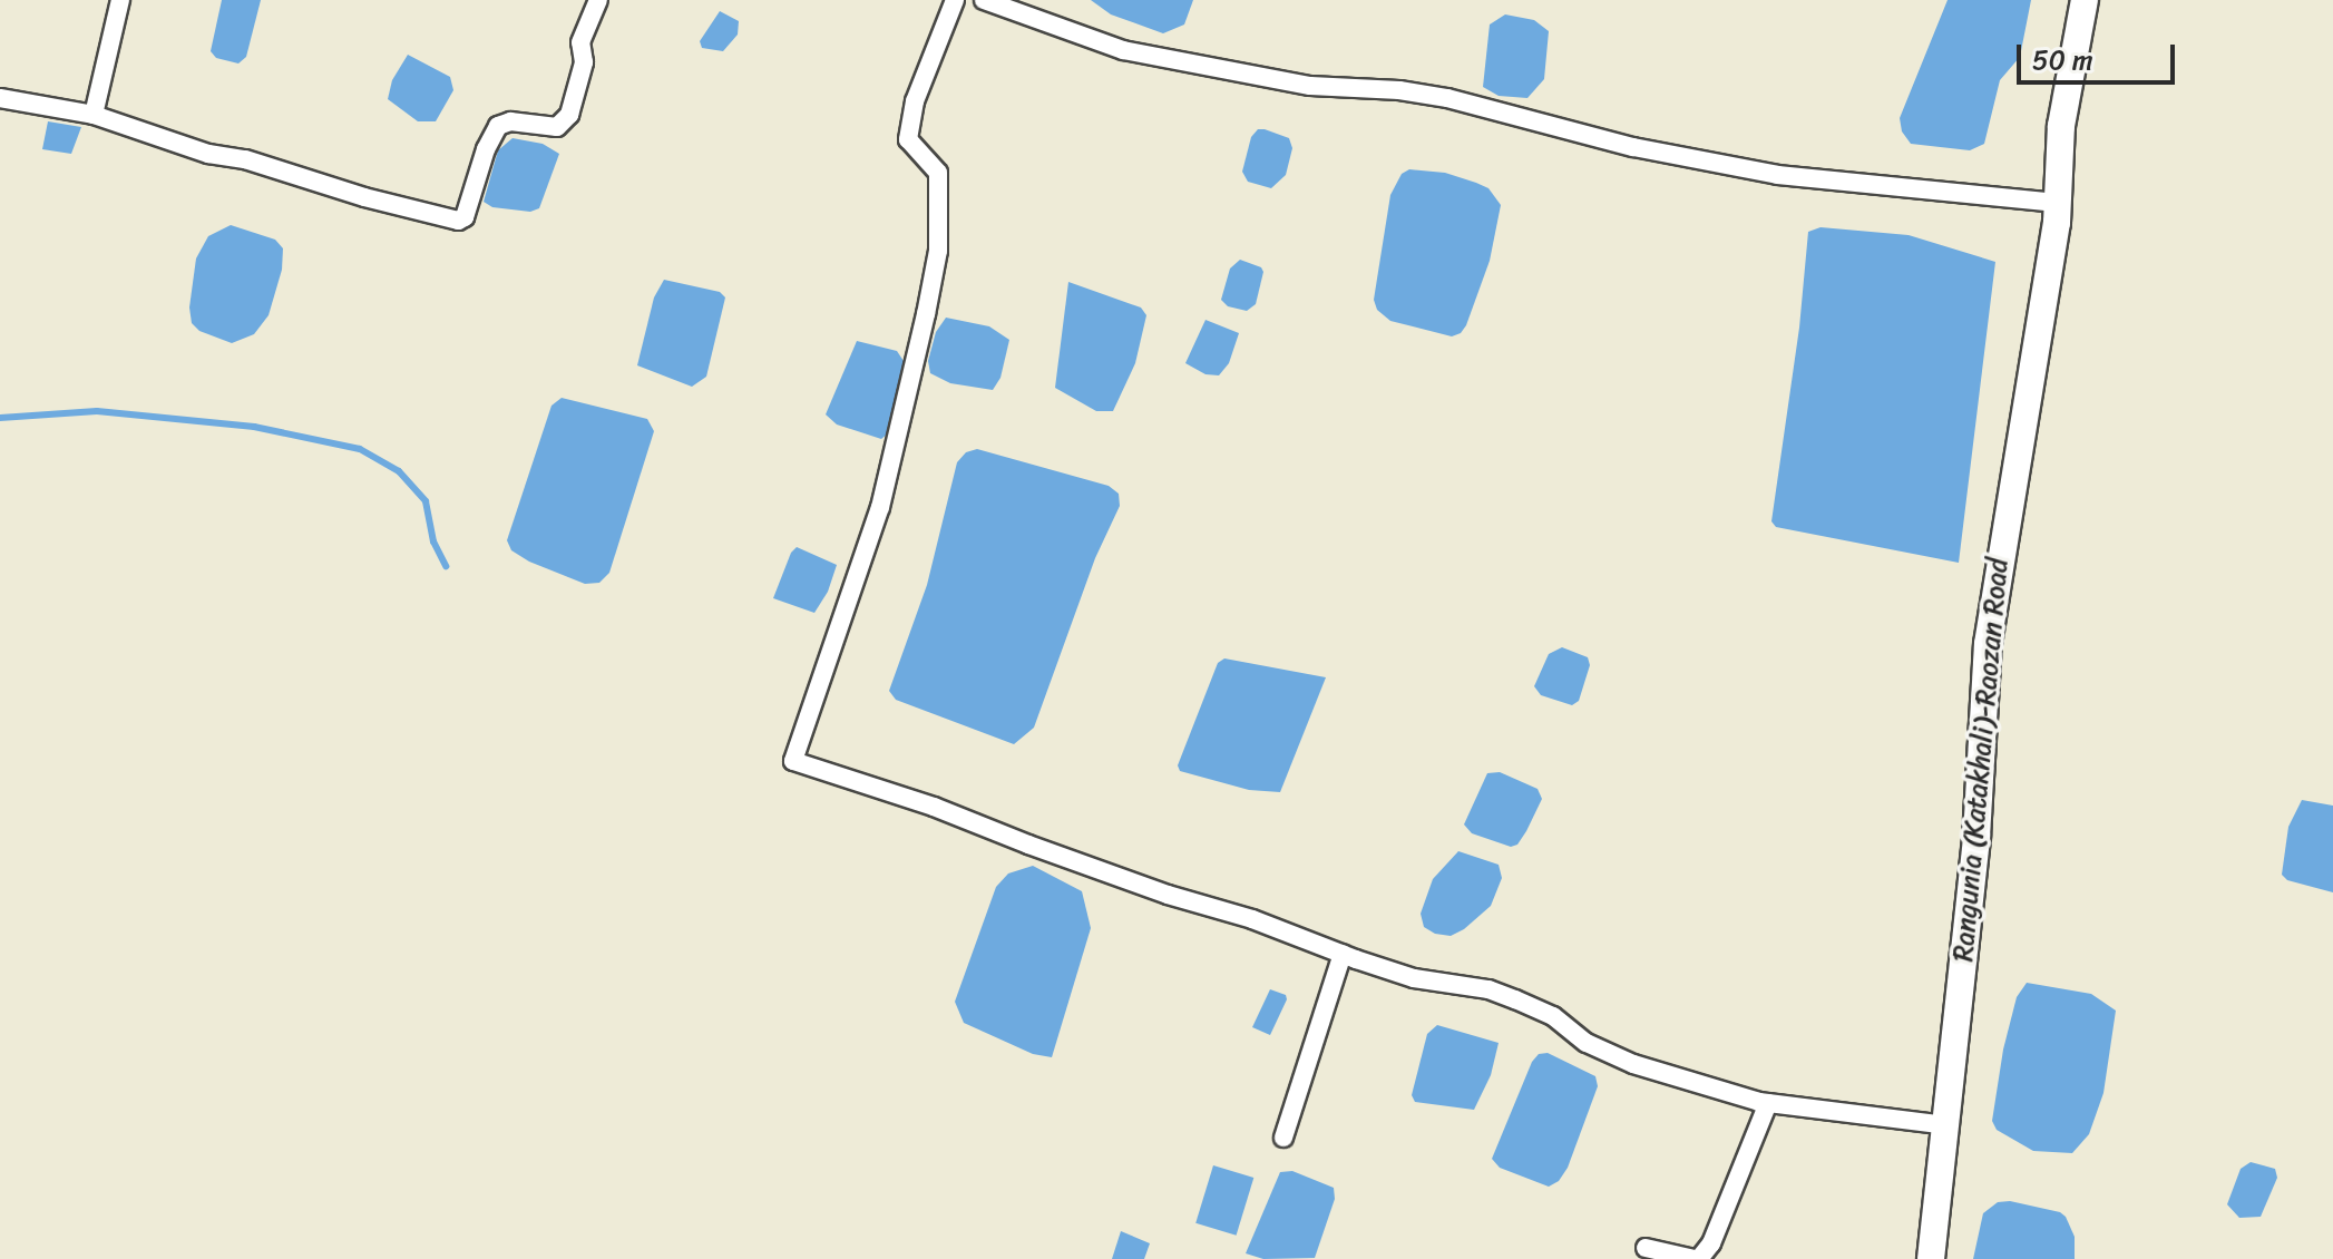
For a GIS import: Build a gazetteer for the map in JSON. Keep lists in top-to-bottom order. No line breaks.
{"streets":{"main road":["Rangunia (Katakhali)-Raozan Road"]},"scale_bar":"50 m"}
